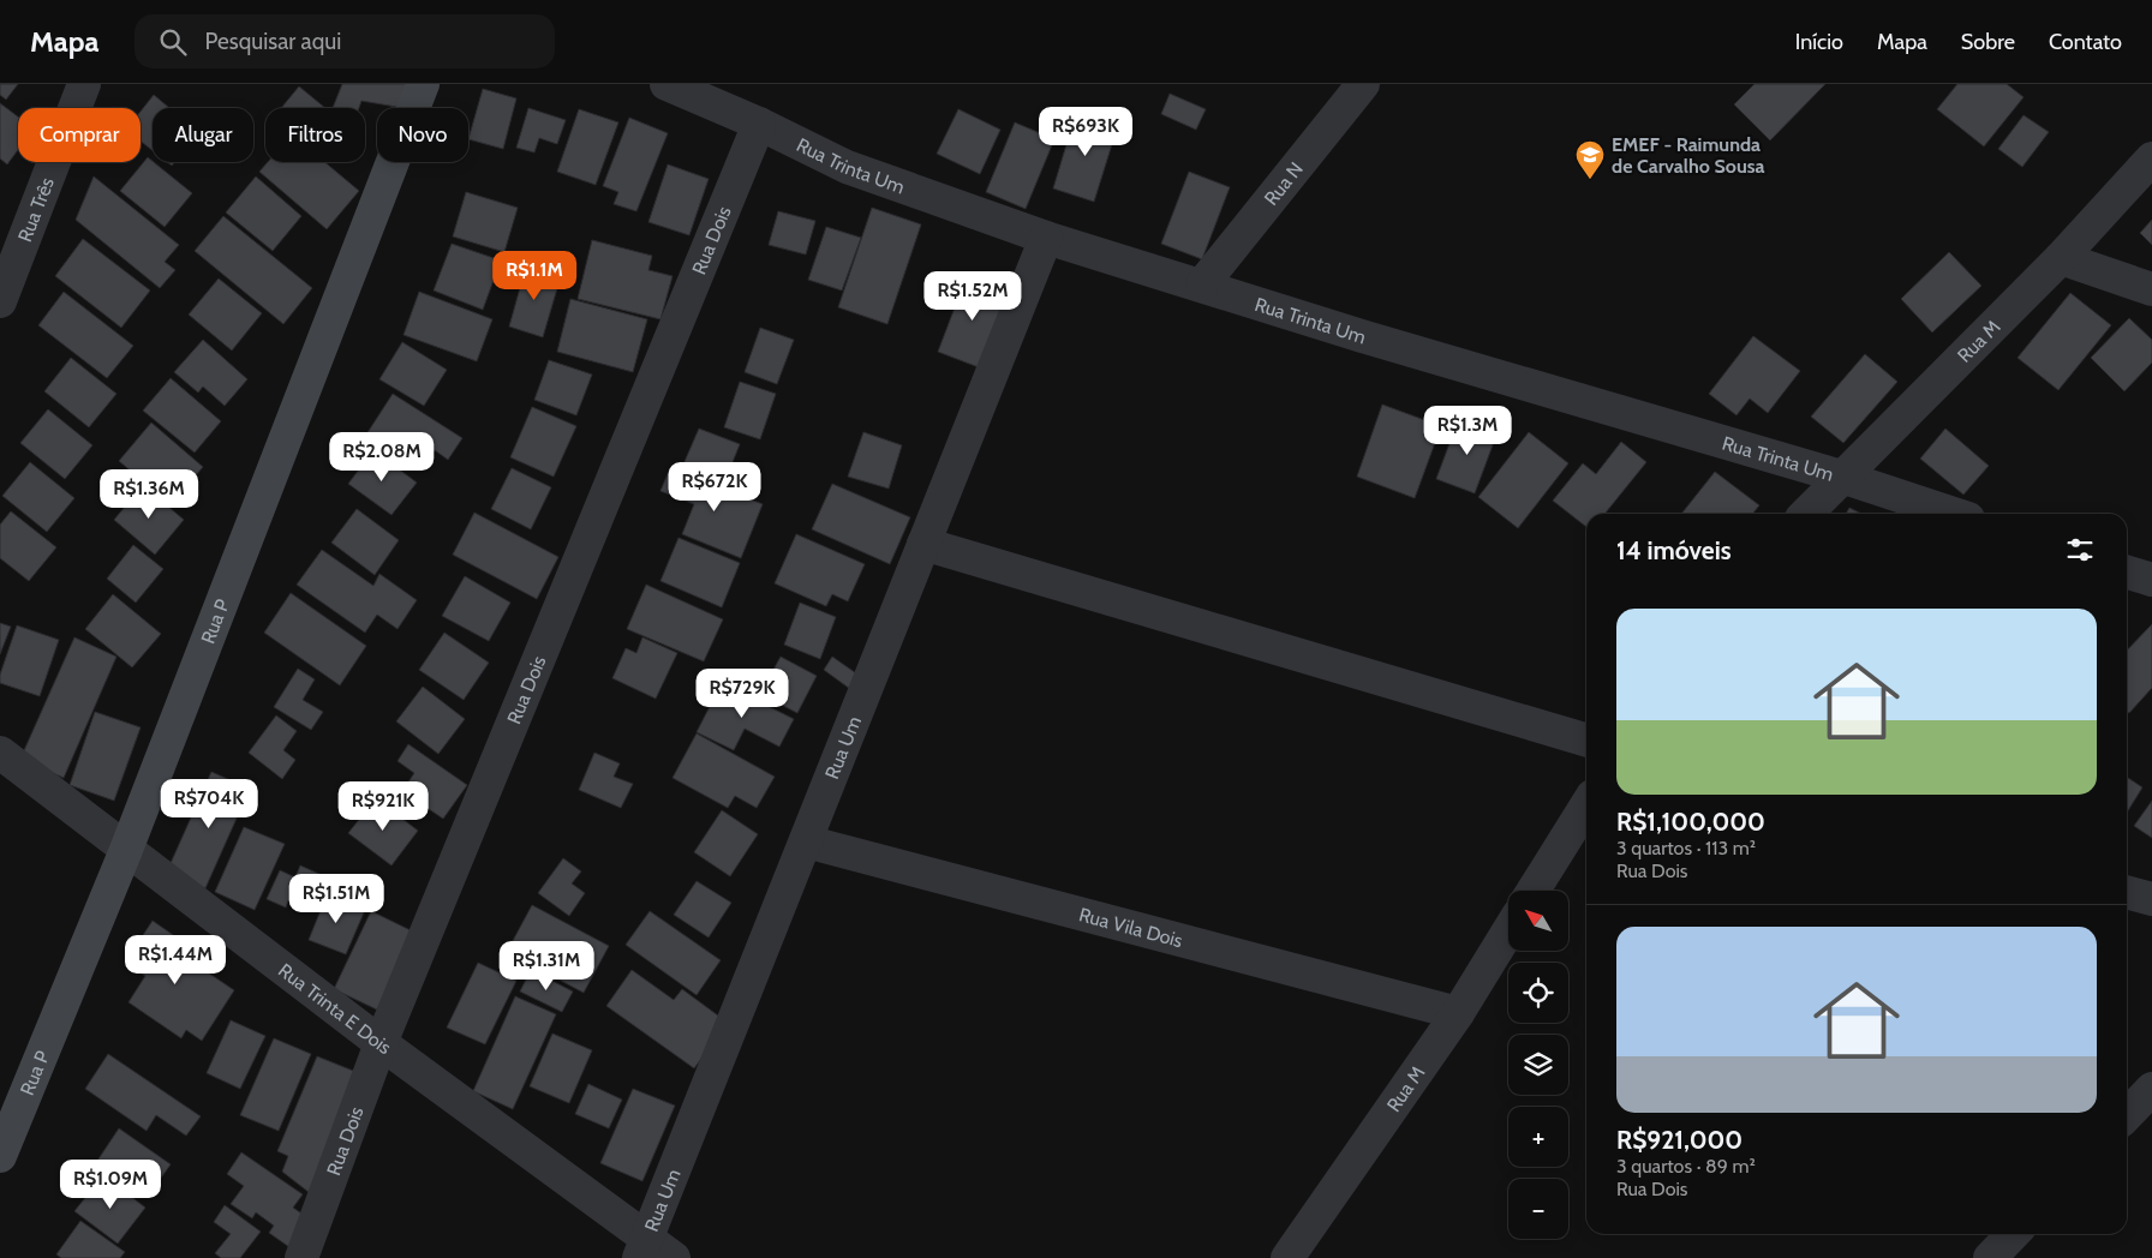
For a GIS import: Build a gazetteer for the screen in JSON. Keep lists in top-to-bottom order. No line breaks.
{"streets":{"street":["Rua Trinta Um","Rua N","Rua Três","Rua Dois","Rua M","Rua P","Rua Um","Rua Vila Dois","Rua Trinta E Dois"]},"crossings":[["Rua Trinta Um","Rua N"],["Rua Trinta Um","Rua Dois"],["Rua Trinta Um","Rua M"],["Rua Trinta Um","Rua Um"],["Rua Dois","Rua Trinta E Dois"],["Rua M","Rua Vila Dois"],["Rua P","Rua Trinta E Dois"],["Rua Um","Rua Vila Dois"],["Rua Um","Rua Trinta E Dois"]],"places":{"school or university":["EMEF - Raimunda de Carvalho Sousa"]},"north":"top left","page":{"header":"Mapa","search":"Pesquisar aqui","nav":["Início","Mapa","Sobre","Contato"],"price":["R$693K","R$1.1M","R$1.52M","R$1.3M","R$2.08M","R$672K","R$1.36M","R$729K","R$704K","R$921K","R$1.51M","R$1.44M","R$1.31M","R$1.09M"],"chip":["Comprar","Alugar","Filtros","Novo"],"heading":"14 imóveis","list":[{"name":"R$1,100,000","note":"3 quartos · 113 m² · Rua Dois"},{"name":"R$921,000","note":"3 quartos · 89 m² · Rua Dois"}],"map_buttons":["+","−"]}}
